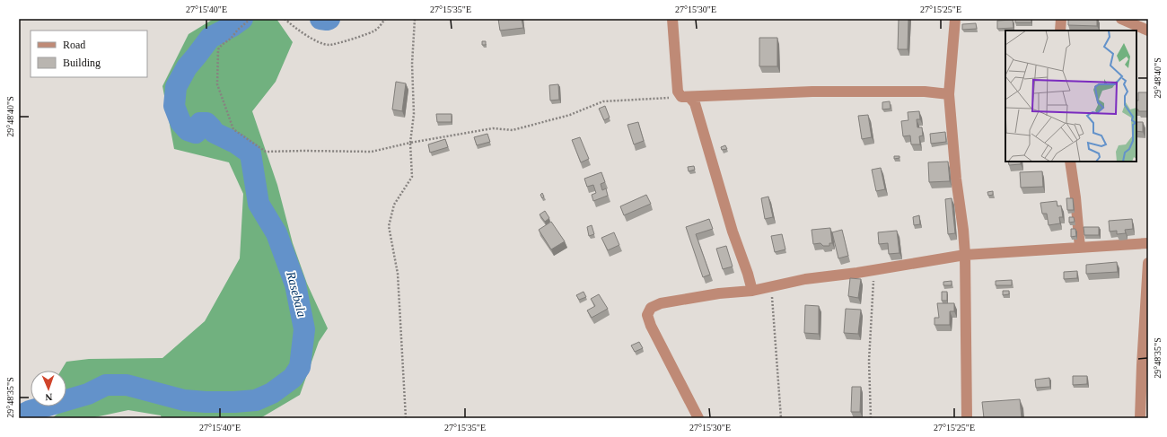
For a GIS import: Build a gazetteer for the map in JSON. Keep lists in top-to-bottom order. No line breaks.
{"water":["Rasebala"],"legend":["Road","Building"],"north":"bottom","coordinates":["27°15'40\"E","27°15'35\"E","27°15'30\"E","27°15'25\"E","29°48'40\"S","29°48'35\"S"]}
